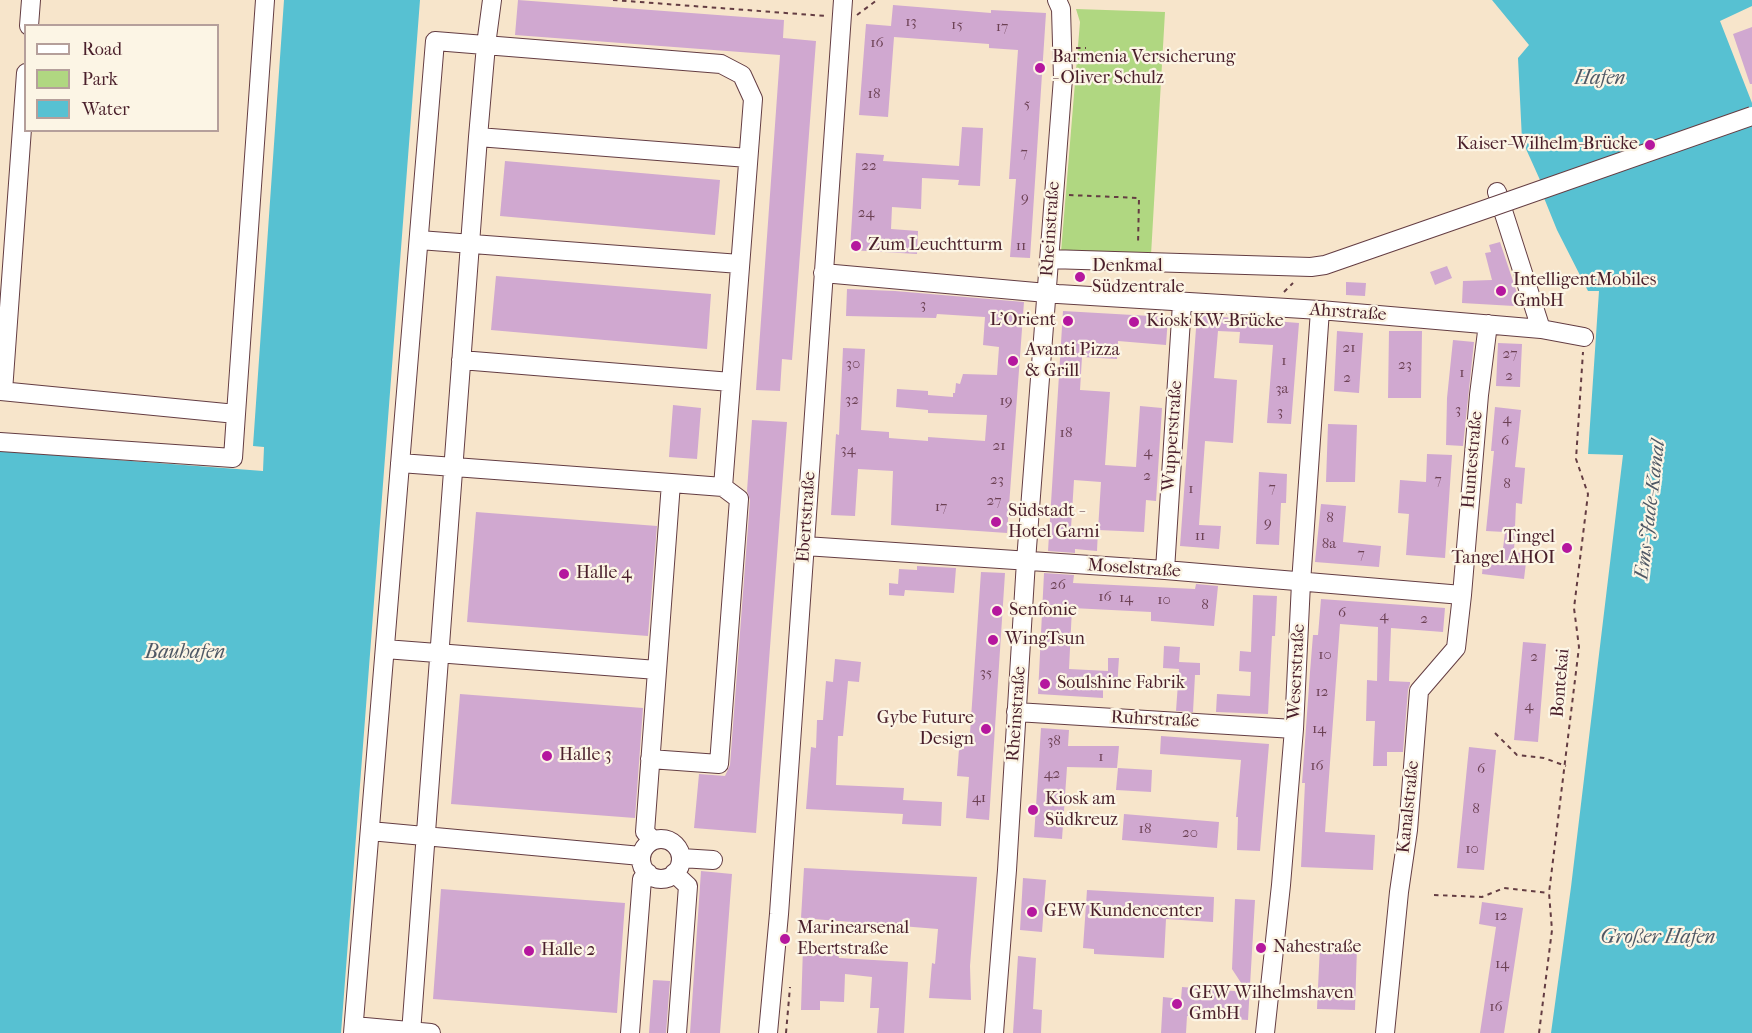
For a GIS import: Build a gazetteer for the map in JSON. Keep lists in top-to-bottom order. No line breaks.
{"streets":{"street":["Rheinstraße","Ahrstraße","Wupperstraße","Huntestraße","Ebertstraße","Moselstraße","Weserstraße","Ruhrstraße","Kanalstraße"],"path":["Bontekai"]},"crossings":[["Rheinstraße","Ahrstraße"],["Rheinstraße","Moselstraße"],["Rheinstraße","Ruhrstraße"],["Ahrstraße","Wupperstraße"],["Ahrstraße","Huntestraße"],["Ahrstraße","Ebertstraße"],["Ahrstraße","Weserstraße"],["Ahrstraße","Bontekai"],["Wupperstraße","Moselstraße"],["Huntestraße","Moselstraße"],["Huntestraße","Kanalstraße"],["Ebertstraße","Moselstraße"],["Moselstraße","Weserstraße"],["Moselstraße","Kanalstraße"],["Weserstraße","Ruhrstraße"]],"water":["Hafen","Ems-Jade-Kanal","Bauhafen","Großer Hafen"],"places":["Barmenia Versicherung - Oliver Schulz","Kaiser-Wilhelm-Brücke","Zum Leuchtturm","Denkmal Südzentrale","IntelligentMobiles GmbH","L'Orient","Kiosk KW-Brücke","Avanti Pizza & Grill","Südstadt - Hotel Garni","Tingel Tangel AHOI","Halle 4","Senfonie","WingTsun","Soulshine Fabrik","Gybe Future Design","Halle 3","Kiosk am Südkreuz","GEW Kundencenter","Marinearsenal Ebertstraße","Nahestraße","Halle 2","GEW Wilhelmshaven GmbH"],"house_numbers":["13","15","17","16","18","5","7","22","9","24","11","3","21","27","1","30","23","1","2","2","3a","32","19","3","3","4","18","6","21","34","4","2","23","7","8","7","1","27","17","8","9","11","8a","7","26","16","14","10","8","6","4","2","10","2","35","12","4","14","38","1","16","6","42","41","8","18","20","10","12","14","16"],"legend":["Road","Park","Water"]}
